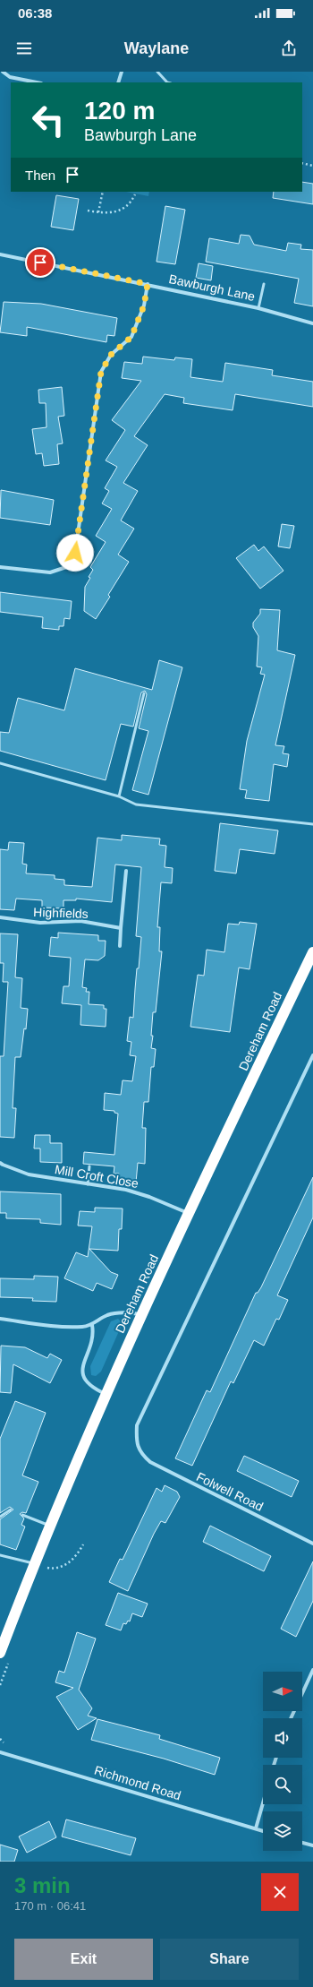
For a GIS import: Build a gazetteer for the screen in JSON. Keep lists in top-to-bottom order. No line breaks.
{"streets":{"highway":["Dereham Road"],"street":["Bawburgh Lane","Highfields","Mill Croft Close","Folwell Road","Richmond Road"]},"crossings":[["Dereham Road","Mill Croft Close"]],"north":"right","page":{"status":"06:38","header":"Waylane","turn":["120 m","Bawburgh Lane"],"then":"Then","heading":["3 min","170 m · 06:41"],"buttons":["Exit","Share"]}}
